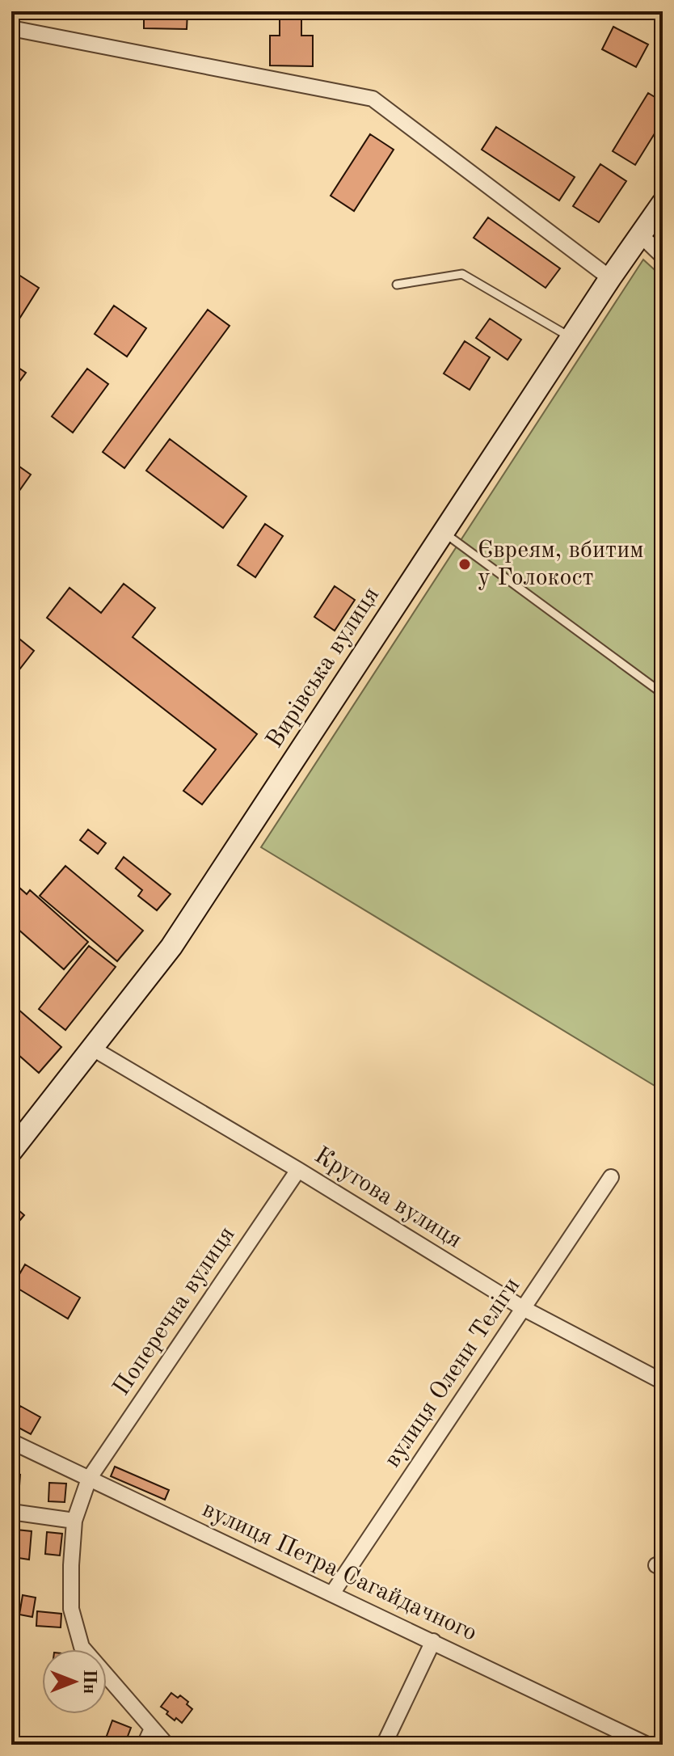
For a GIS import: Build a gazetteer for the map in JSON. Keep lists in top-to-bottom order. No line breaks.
{"streets":{"main road":["Вирівська вулиця"],"street":["Кругова вулиця","Поперечна вулиця","вулиця Олени Теліги","вулиця Петра Сагайдачного"]},"crossings":[["Вирівська вулиця","Кругова вулиця"],["Кругова вулиця","Поперечна вулиця"],["Кругова вулиця","вулиця Олени Теліги"],["Поперечна вулиця","вулиця Петра Сагайдачного"],["вулиця Олени Теліги","вулиця Петра Сагайдачного"]],"places":["Євреям, вбитим у Голокост"],"north":"right"}
